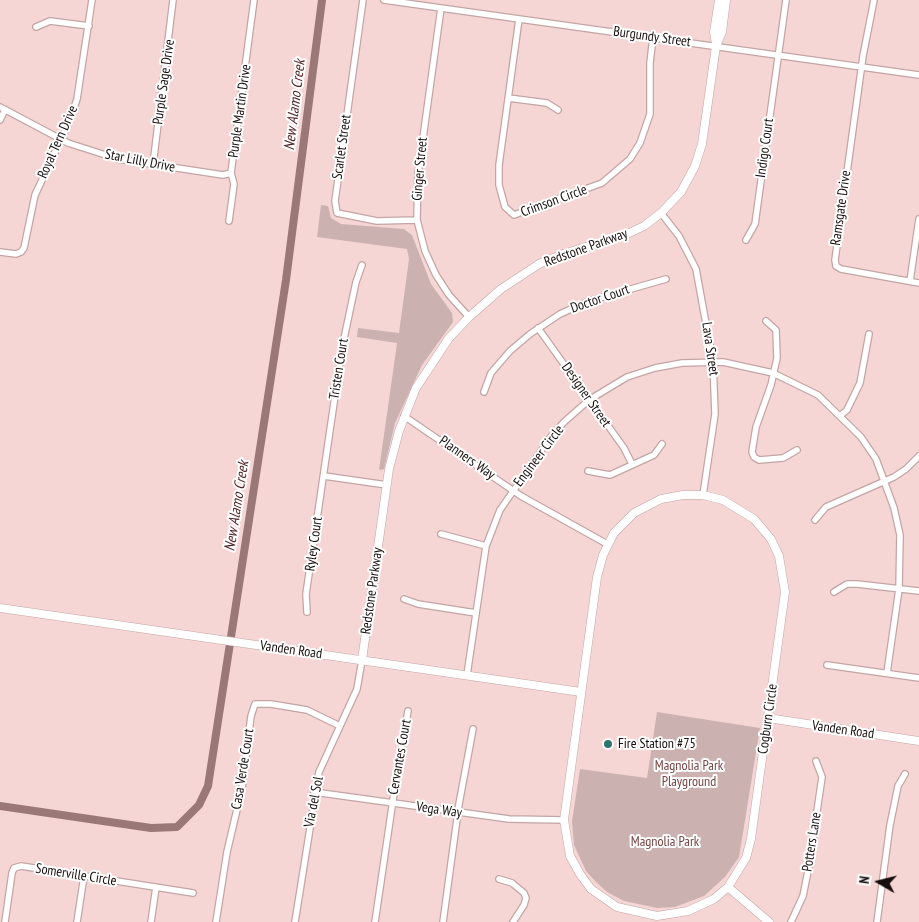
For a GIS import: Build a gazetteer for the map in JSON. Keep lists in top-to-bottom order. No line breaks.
{"streets":{"street":["Burgundy Street","Purple Sage Drive","Purple Martin Drive","Royal Tern Drive","Scarlet Street","Indigo Court","Star Lilly Drive","Ginger Street","Crimson Circle","Ramsgate Drive","Redstone Parkway","Doctor Court","Lava Street","Tristen Court","Designer Street","Engineer Circle","Planners Way","Ryley Court","Vanden Road","Cogburn Circle","Cervantes Court","Casa Verde Court","Via del Sol","Vega Way","Potters Lane","Somerville Circle"]},"crossings":[["Burgundy Street","Indigo Court"],["Burgundy Street","Ginger Street"],["Burgundy Street","Crimson Circle"],["Burgundy Street","Ramsgate Drive"],["Burgundy Street","Redstone Parkway"],["Purple Sage Drive","Star Lilly Drive"],["Purple Martin Drive","Star Lilly Drive"],["Royal Tern Drive","Star Lilly Drive"],["Scarlet Street","Ginger Street"],["Ginger Street","Redstone Parkway"],["Redstone Parkway","Lava Street"],["Redstone Parkway","Planners Way"],["Redstone Parkway","Vanden Road"],["Redstone Parkway","Via del Sol"],["Doctor Court","Designer Street"],["Lava Street","Engineer Circle"],["Lava Street","Cogburn Circle"],["Tristen Court","Ryley Court"],["Designer Street","Engineer Circle"],["Engineer Circle","Planners Way"],["Engineer Circle","Vanden Road"],["Planners Way","Cogburn Circle"],["Vanden Road","Cogburn Circle"],["Vanden Road","Via del Sol"],["Cogburn Circle","Vega Way"],["Cervantes Court","Vega Way"],["Casa Verde Court","Via del Sol"],["Via del Sol","Vega Way"]],"water":["New Alamo Creek"],"parks":["Magnolia Park Playground","Magnolia Park"],"places":["Fire Station #75"],"north":"left"}
